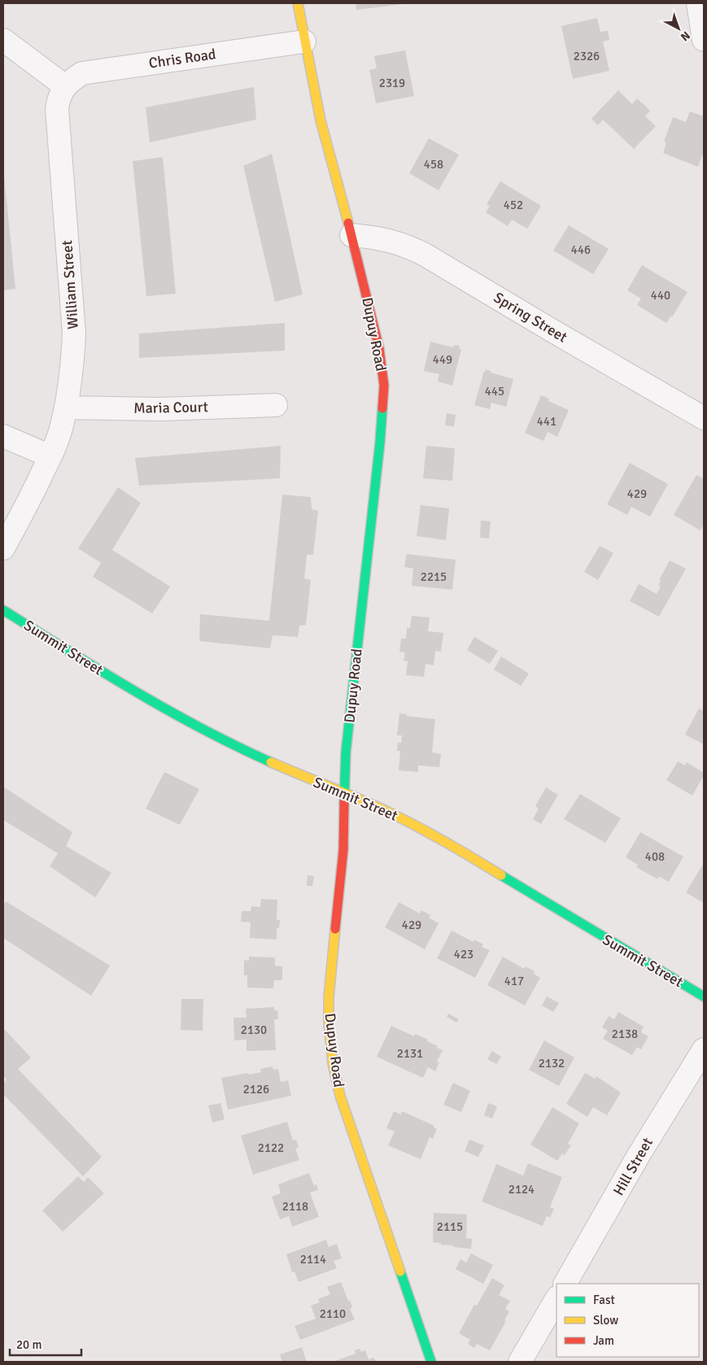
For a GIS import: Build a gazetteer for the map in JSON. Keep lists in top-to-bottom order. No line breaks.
{"streets":{"street":["Chris Road","William Street","Spring Street","Dupuy Road","Maria Court","Summit Street","Hill Street"]},"crossings":[["Chris Road","William Street"],["Chris Road","Dupuy Road"],["William Street","Maria Court"],["Spring Street","Dupuy Road"],["Dupuy Road","Summit Street"]],"house_numbers":["2326","2319","458","452","446","440","449","445","441","429","2215","408","429","423","417","2130","2138","2131","2132","2126","2122","2124","2118","2115","2114","2110"],"legend":["Fast","Slow","Jam"],"scale_bar":"20 m","north":"bottom right"}
